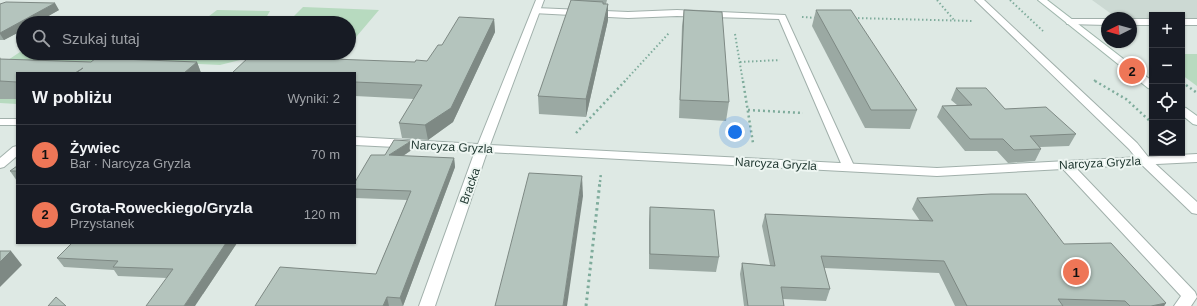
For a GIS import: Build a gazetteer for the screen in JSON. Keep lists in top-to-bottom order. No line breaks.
{"streets":{"street":["Narcyza Gryzla","Bracka"]},"crossings":[["Narcyza Gryzla","Bracka"]],"north":"left","page":{"map_buttons":["+","−"],"search":"Szukaj tutaj","pins":["2","1"],"heading":["W pobliżu","Wyniki: 2"],"list":[{"mark":"1","name":"Żywiec","note":"Bar · Narcyza Gryzla","value":"70 m"},{"mark":"2","name":"Grota-Roweckiego/Gryzla","note":"Przystanek","value":"120 m"}]}}
